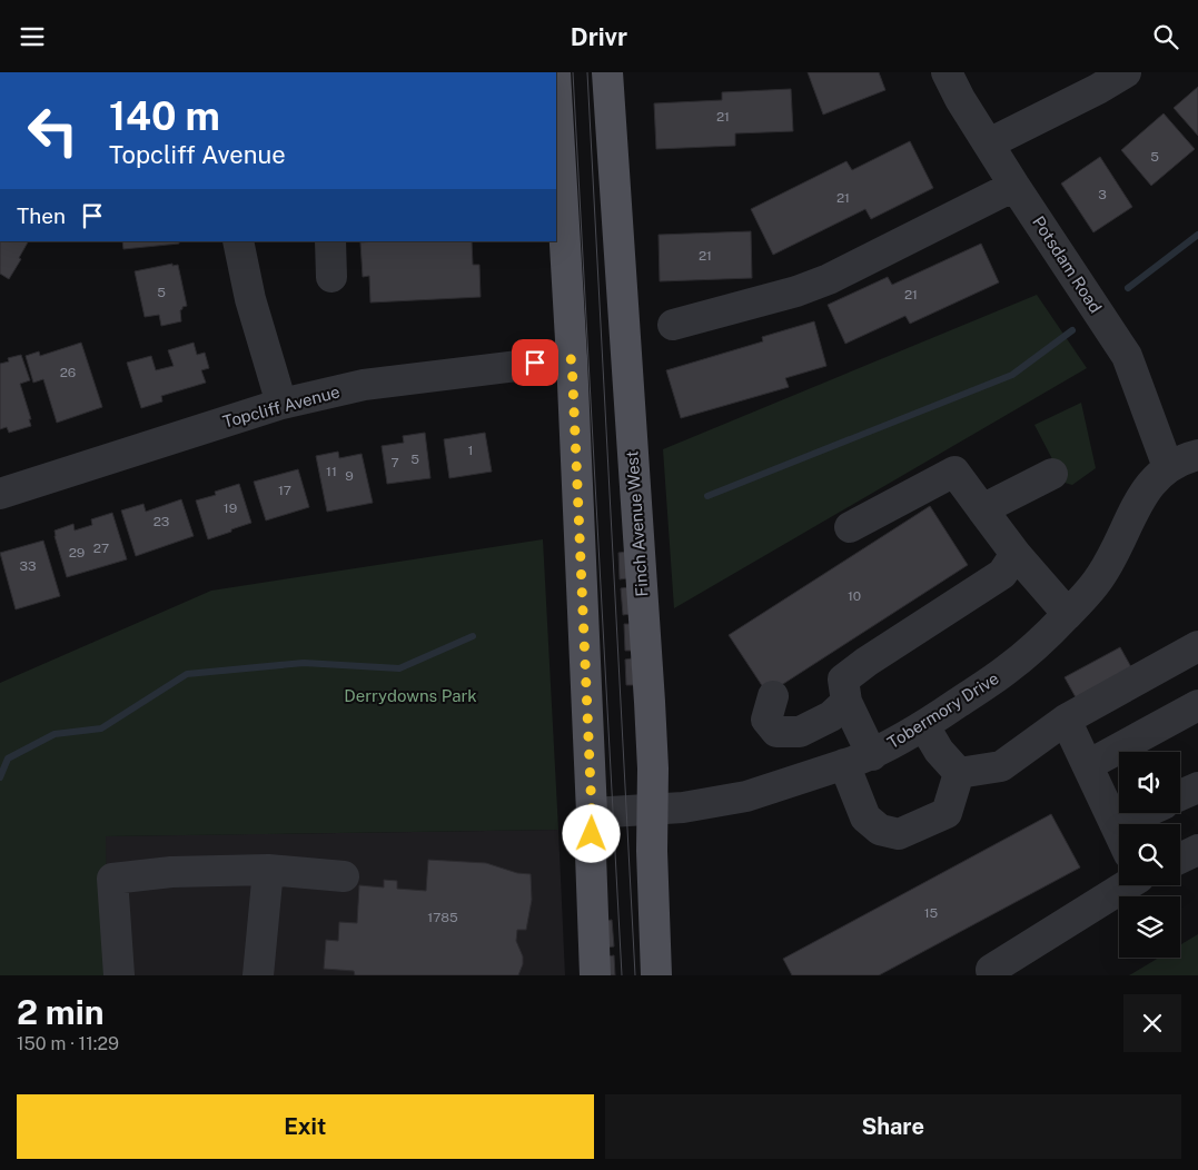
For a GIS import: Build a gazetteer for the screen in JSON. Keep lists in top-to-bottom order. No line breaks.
{"streets":{"main road":["Finch Avenue West"],"street":["Potsdam Road","Topcliff Avenue","Tobermory Drive"]},"crossings":[["Potsdam Road","Tobermory Drive"],["Finch Avenue West","Tobermory Drive"]],"parks":["Derrydowns Park"],"house_numbers":["21","5","3","21","21","5","21","26","1","5","7","11","9","17","19","23","27","29","33","10","15","1785"],"page":{"header":"Drivr","turn":["140 m","Topcliff Avenue"],"then":"Then","heading":["2 min","150 m · 11:29"],"buttons":["Exit","Share"]}}
